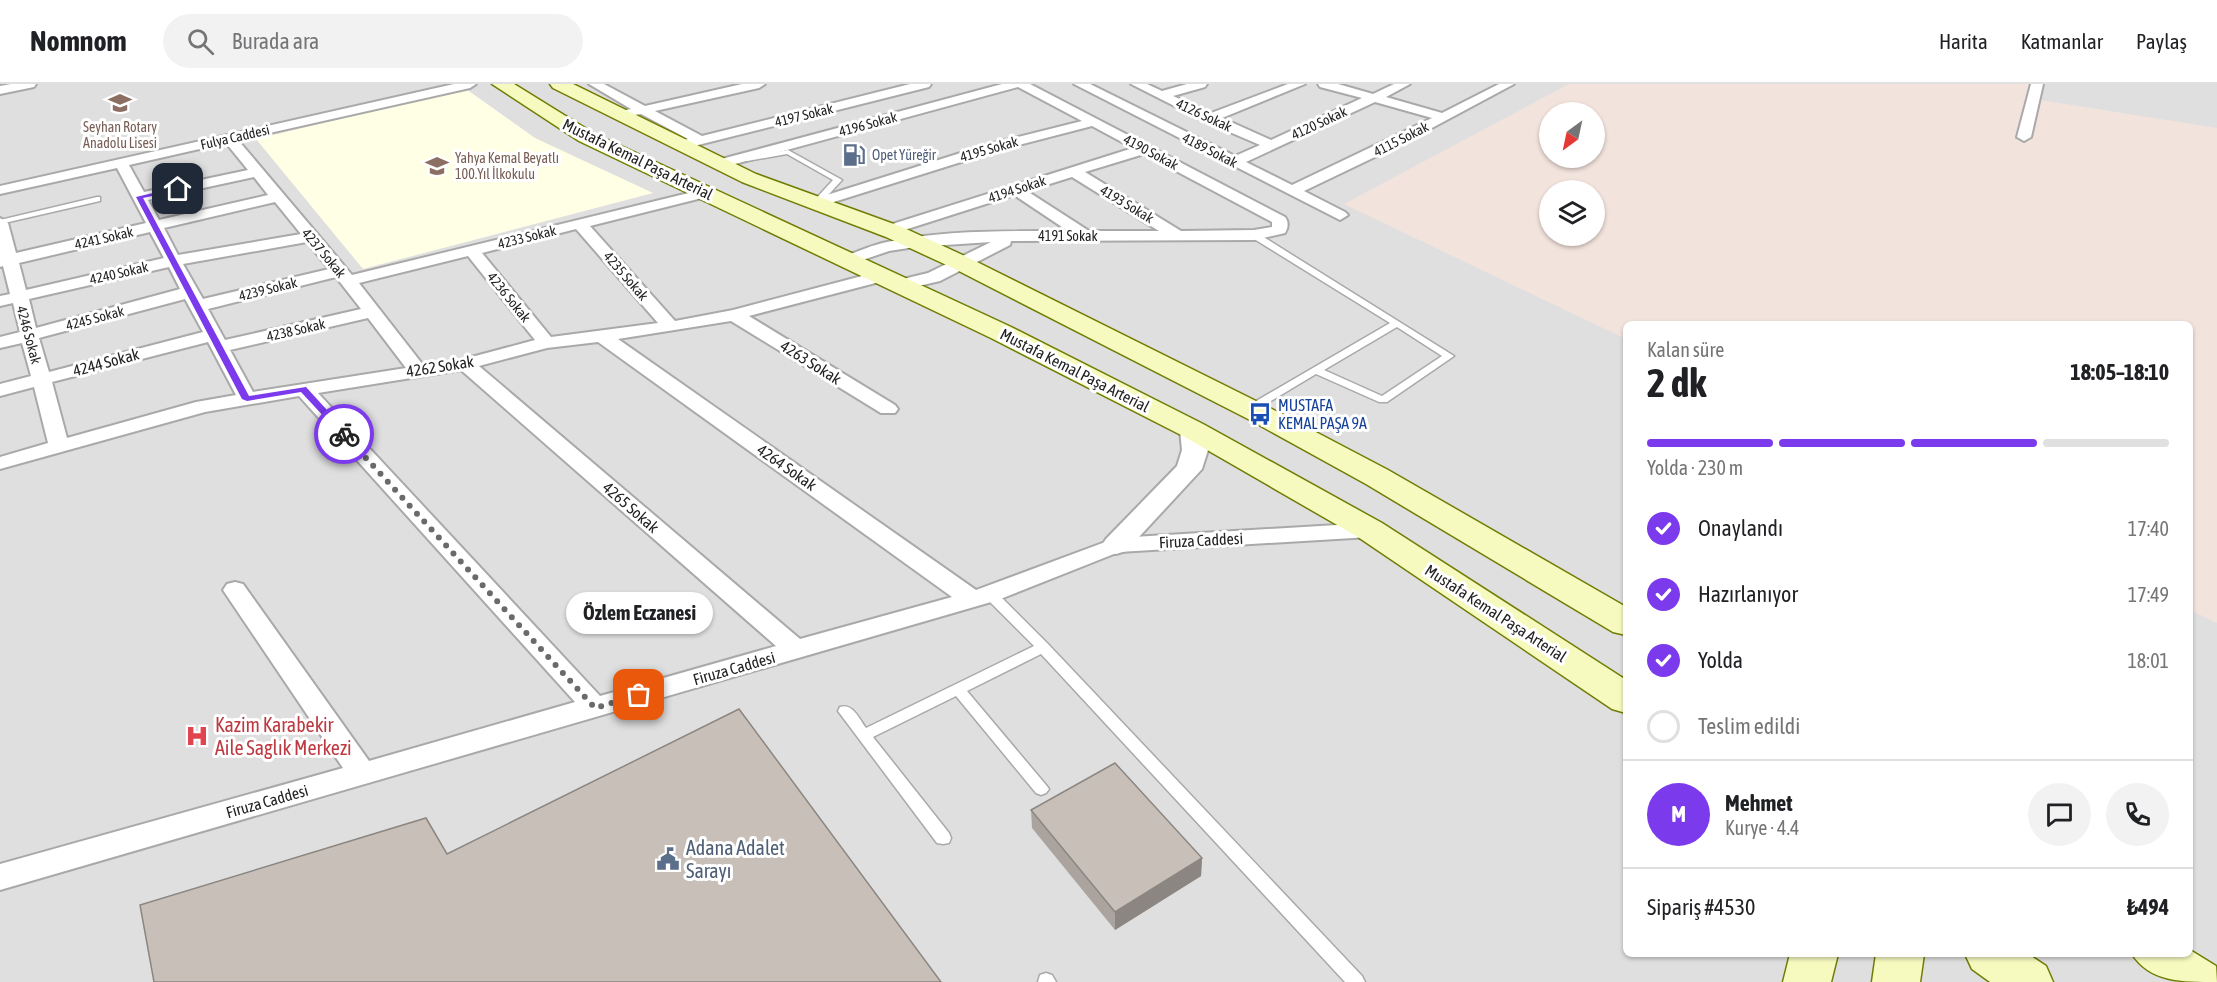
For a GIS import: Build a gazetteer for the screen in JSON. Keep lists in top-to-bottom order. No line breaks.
{"streets":{"main road":["Mustafa Kemal Paşa Arterial"],"street":["4197 Sokak","4126 Sokak","4120 Sokak","4196 Sokak","Fulya Caddesi","4115 Sokak","4195 Sokak","4189 Sokak","4190 Sokak","4194 Sokak","4193 Sokak","4191 Sokak","4233 Sokak","4241 Sokak","4237 Sokak","4240 Sokak","4235 Sokak","4239 Sokak","4236 Sokak","4245 Sokak","4238 Sokak","4246 Sokak","4244 Sokak","4263 Sokak","4262 Sokak","4264 Sokak","4265 Sokak","Firuza Caddesi"]},"crossings":[["4197 Sokak","Mustafa Kemal Paşa Arterial"],["4126 Sokak","4120 Sokak"],["4120 Sokak","4189 Sokak"],["4196 Sokak","Mustafa Kemal Paşa Arterial"],["Fulya Caddesi","4237 Sokak"],["4115 Sokak","4189 Sokak"],["4195 Sokak","4190 Sokak"],["4195 Sokak","Mustafa Kemal Paşa Arterial"],["4190 Sokak","4194 Sokak"],["4190 Sokak","4191 Sokak"],["Mustafa Kemal Paşa Arterial","4194 Sokak"],["Mustafa Kemal Paşa Arterial","4191 Sokak"],["Mustafa Kemal Paşa Arterial","4233 Sokak"],["Mustafa Kemal Paşa Arterial","4262 Sokak"],["Mustafa Kemal Paşa Arterial","Firuza Caddesi"],["4194 Sokak","4193 Sokak"],["4193 Sokak","4191 Sokak"],["4191 Sokak","4262 Sokak"],["4233 Sokak","4237 Sokak"],["4233 Sokak","4235 Sokak"],["4233 Sokak","4239 Sokak"],["4233 Sokak","4236 Sokak"],["4241 Sokak","4237 Sokak"],["4241 Sokak","4246 Sokak"],["4237 Sokak","4240 Sokak"],["4237 Sokak","4239 Sokak"],["4237 Sokak","4238 Sokak"],["4237 Sokak","4262 Sokak"],["4240 Sokak","4246 Sokak"],["4235 Sokak","4262 Sokak"],["4239 Sokak","4245 Sokak"],["4236 Sokak","4262 Sokak"],["4245 Sokak","4246 Sokak"],["4238 Sokak","4244 Sokak"],["4246 Sokak","4244 Sokak"],["4246 Sokak","4262 Sokak"],["4263 Sokak","4262 Sokak"],["4262 Sokak","4264 Sokak"],["4262 Sokak","4265 Sokak"],["4264 Sokak","Firuza Caddesi"],["4265 Sokak","Firuza Caddesi"]],"places":{"school or university":["Seyhan Rotary Anadolu Lisesi","Yahya Kemal Beyatlı 100.Yıl İlkokulu"],"fuel station":["Opet Yüreğir"],"bus stop":["MUSTAFA KEMAL PAŞA 9A"],"other":["Özlem Eczanesi"],"hospital":["Kazim Karabekir Aile Saglık Merkezi"],"public building":["Adana Adalet Sarayı"]},"north":"bottom left","page":{"header":"Nomnom","search":"Burada ara","nav":["Harita","Katmanlar","Paylaş"],"heading":["2 dk","Kalan süre","18:05–18:10"],"panel":["Mehmet","Kurye · 4.4","Sipariş #4530","₺494"],"bar":"Yolda · 230 m","list":[["Onaylandı","17:40"],["Hazırlanıyor","17:49"],["Yolda","18:01"],"Teslim edildi"],"bubble":"Özlem Eczanesi","round":"M"}}
